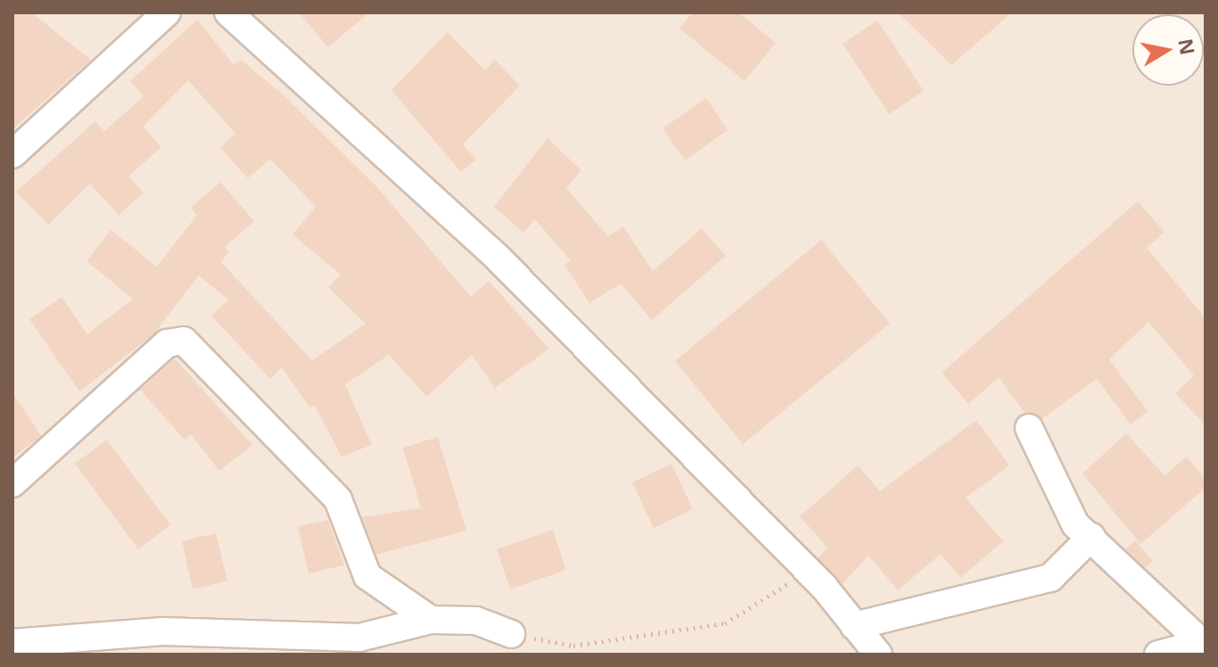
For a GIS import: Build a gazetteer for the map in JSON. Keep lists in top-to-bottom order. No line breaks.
{"north":"right"}
